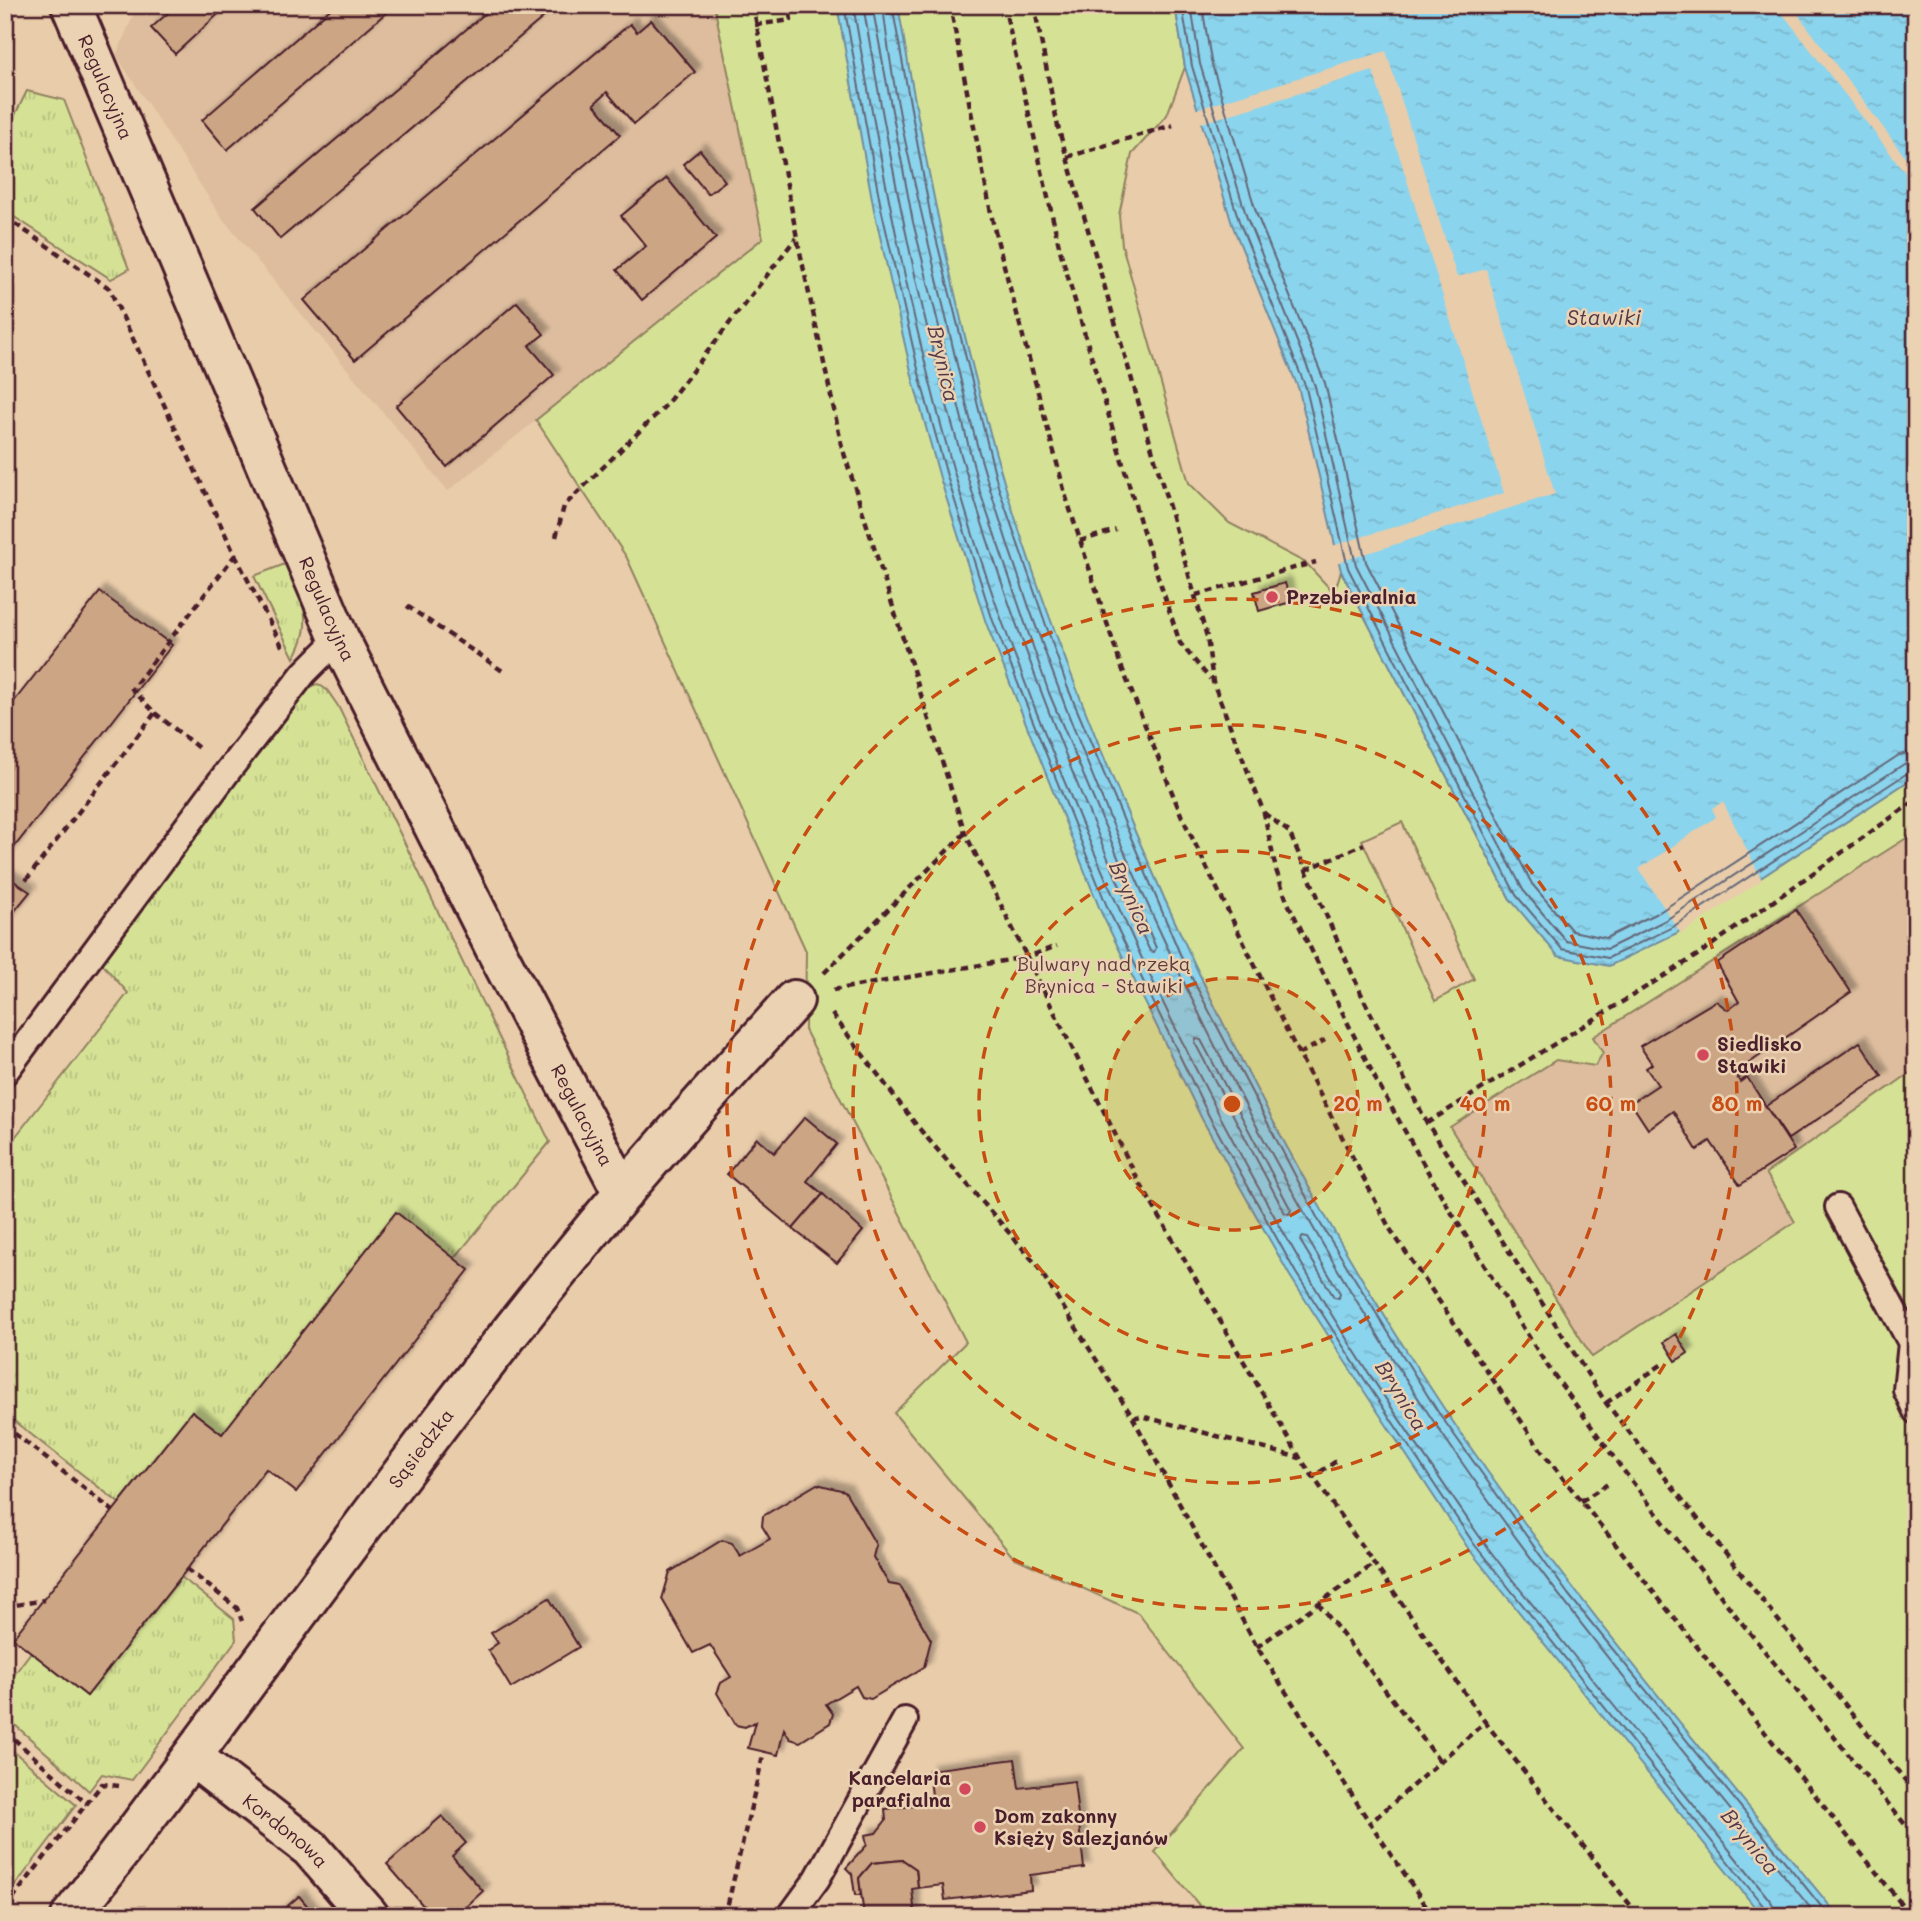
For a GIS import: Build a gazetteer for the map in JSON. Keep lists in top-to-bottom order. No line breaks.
{"streets":{"street":["Regulacyjna","Sąsiedzka","Kordonowa"]},"crossings":[["Regulacyjna","Sąsiedzka"],["Sąsiedzka","Kordonowa"]],"water":["Stawiki","Brynica"],"parks":["Bulwary nad rzeką Brynica - Stawiki"],"places":["Przebieralnia","Siedlisko Stawiki","Kancelaria parafialna","Dom zakonny Księży Salezjanów"],"rings":["20 m","40 m","60 m","80 m"]}
